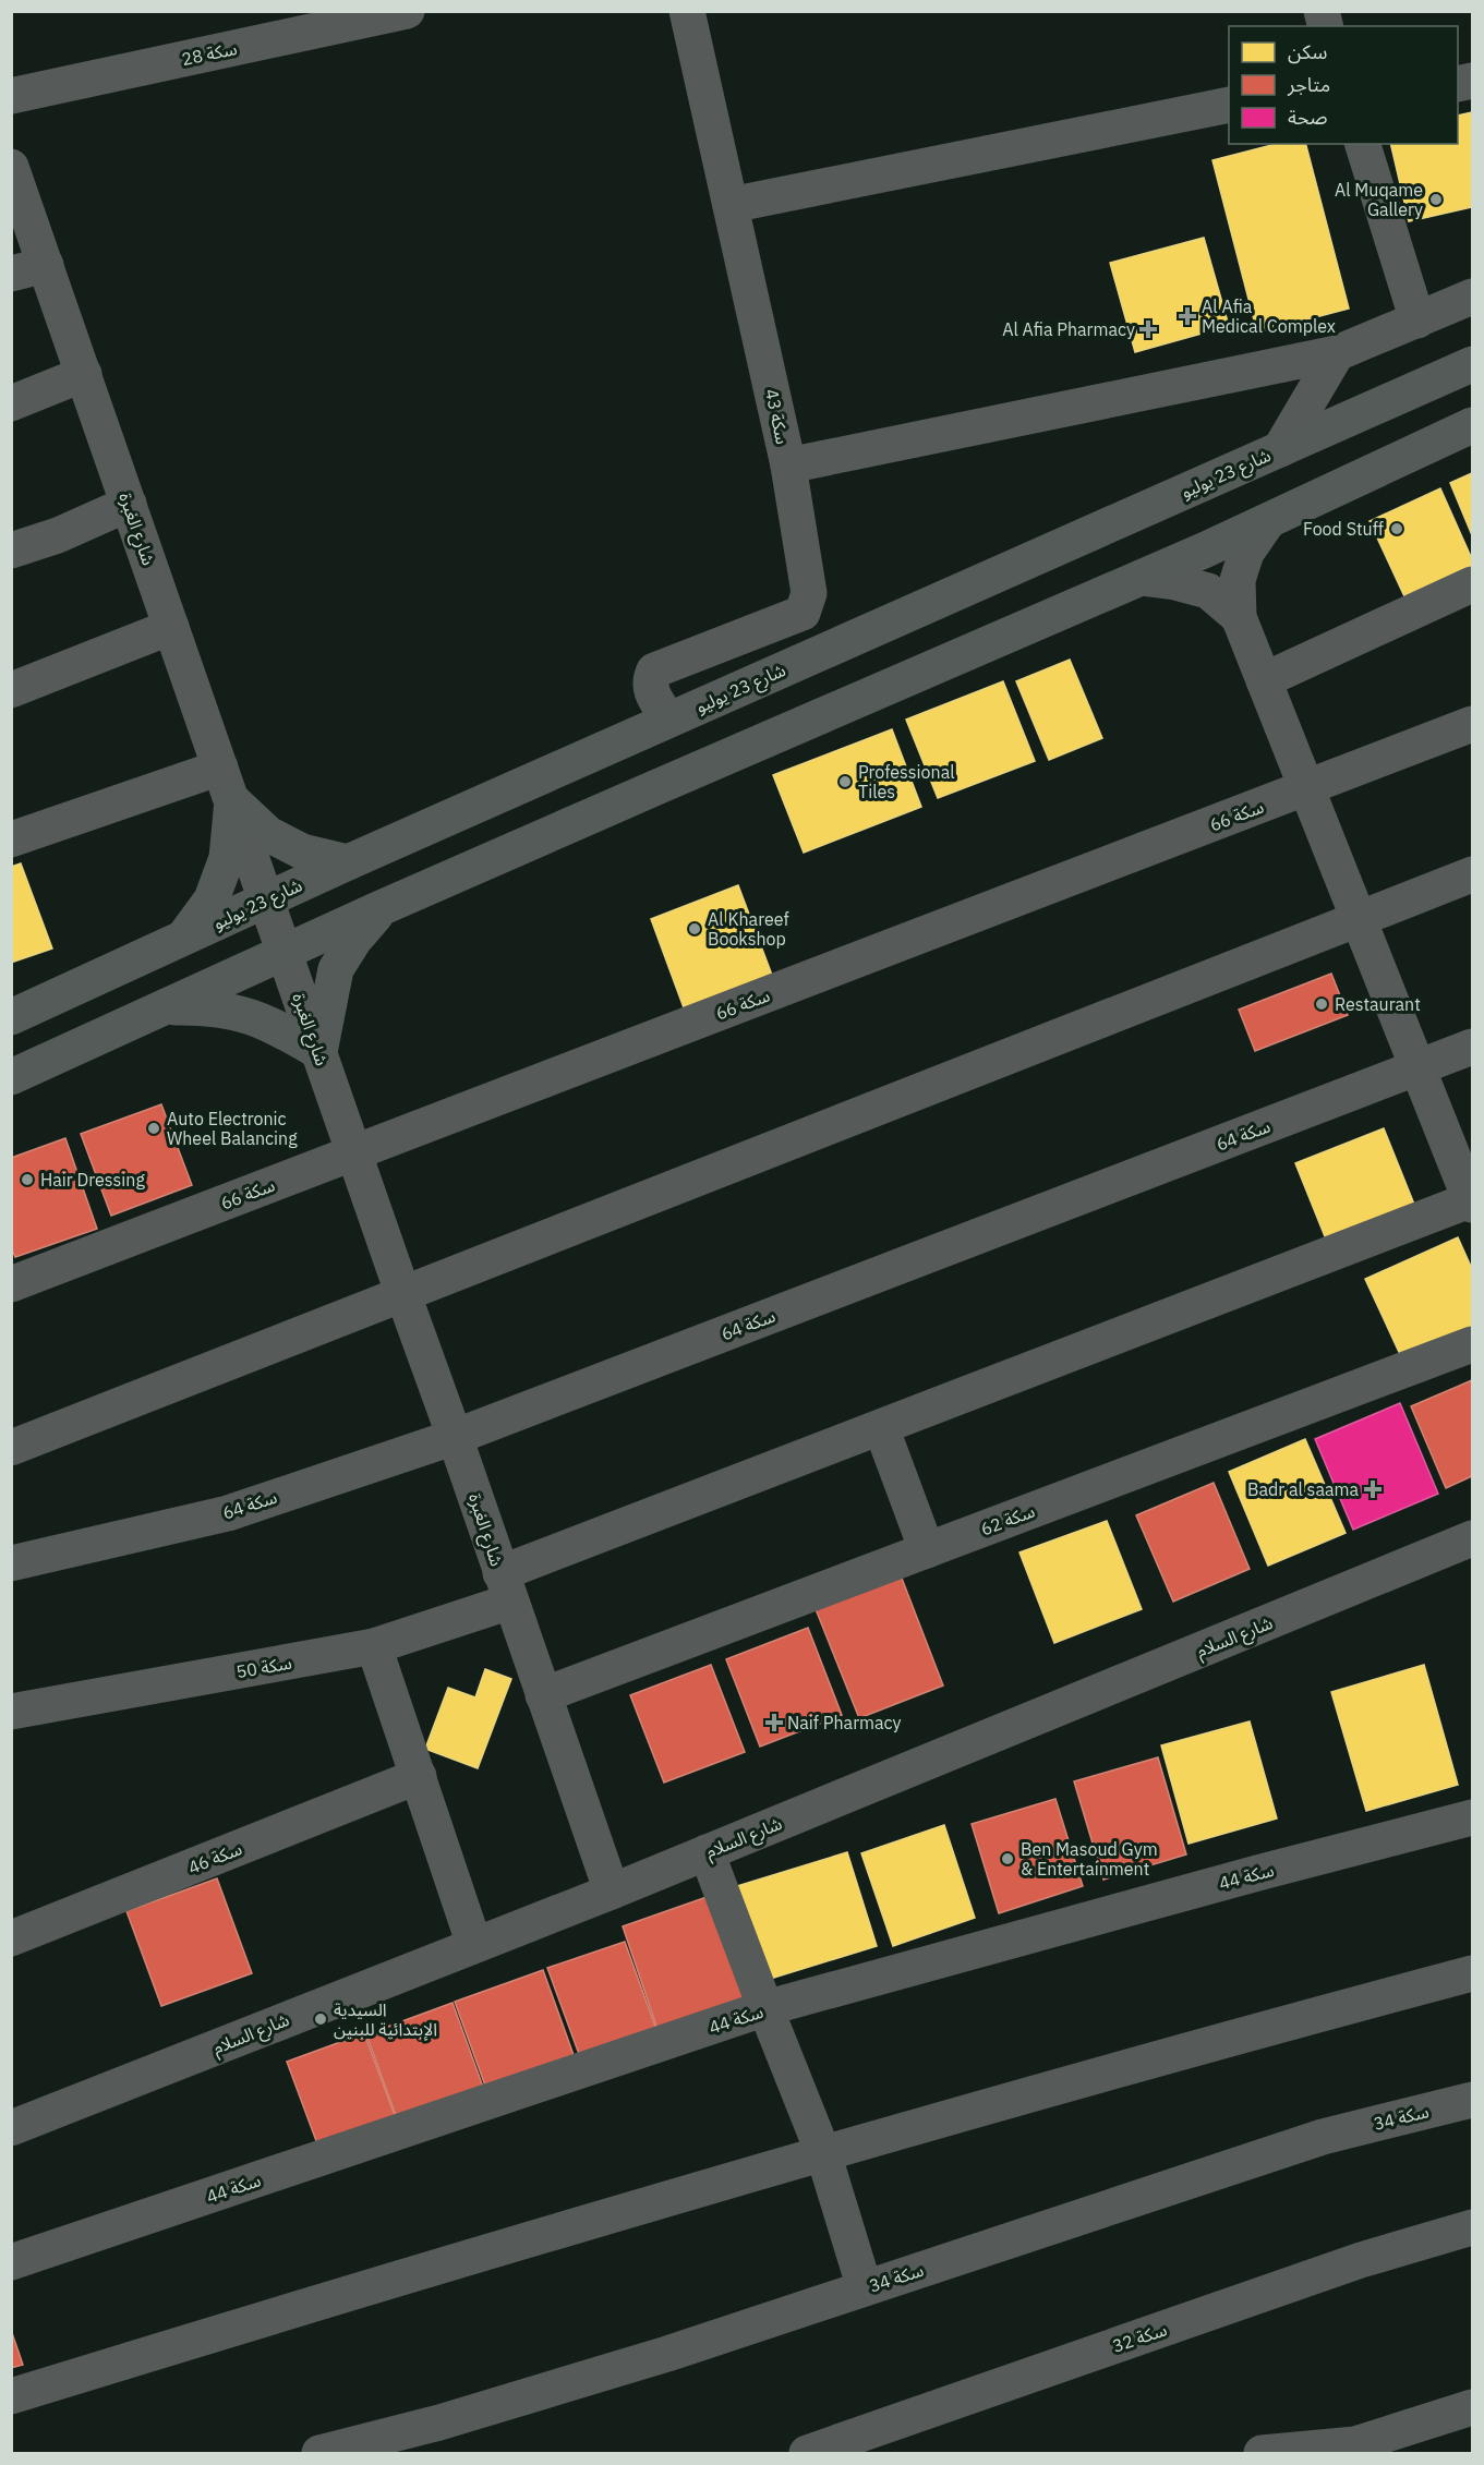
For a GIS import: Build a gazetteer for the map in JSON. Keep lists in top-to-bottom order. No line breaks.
{"streets":{"main road":["شارع 23 يوليو"],"street":["سكة 28","سكة 43","شارع الغبرة","سكة 66","سكة 64","سكة 62","شارع السلام","سكة 50","سكة 46","سكة 44","سكة 34","سكة 32"]},"crossings":[["سكة 43","شارع 23 يوليو"],["شارع 23 يوليو","شارع الغبرة"],["شارع الغبرة","سكة 66"],["شارع الغبرة","سكة 64"],["شارع الغبرة","سكة 62"],["شارع الغبرة","شارع السلام"],["شارع الغبرة","سكة 50"]],"places":{"other":["Al Muqame Gallery","Food Stuff","Professional Tiles","Al Khareef Bookshop","Restaurant","Auto Electronic Wheel Balancing","Hair Dressing","Ben Masoud Gym & Entertainment","السيدية الإبتدائية للبنين"],"health":["Al Afia Medical Complex","Al Afia Pharmacy","Badr al saama","Naif Pharmacy"]},"legend":["سكن","متاجر","صحة"]}
